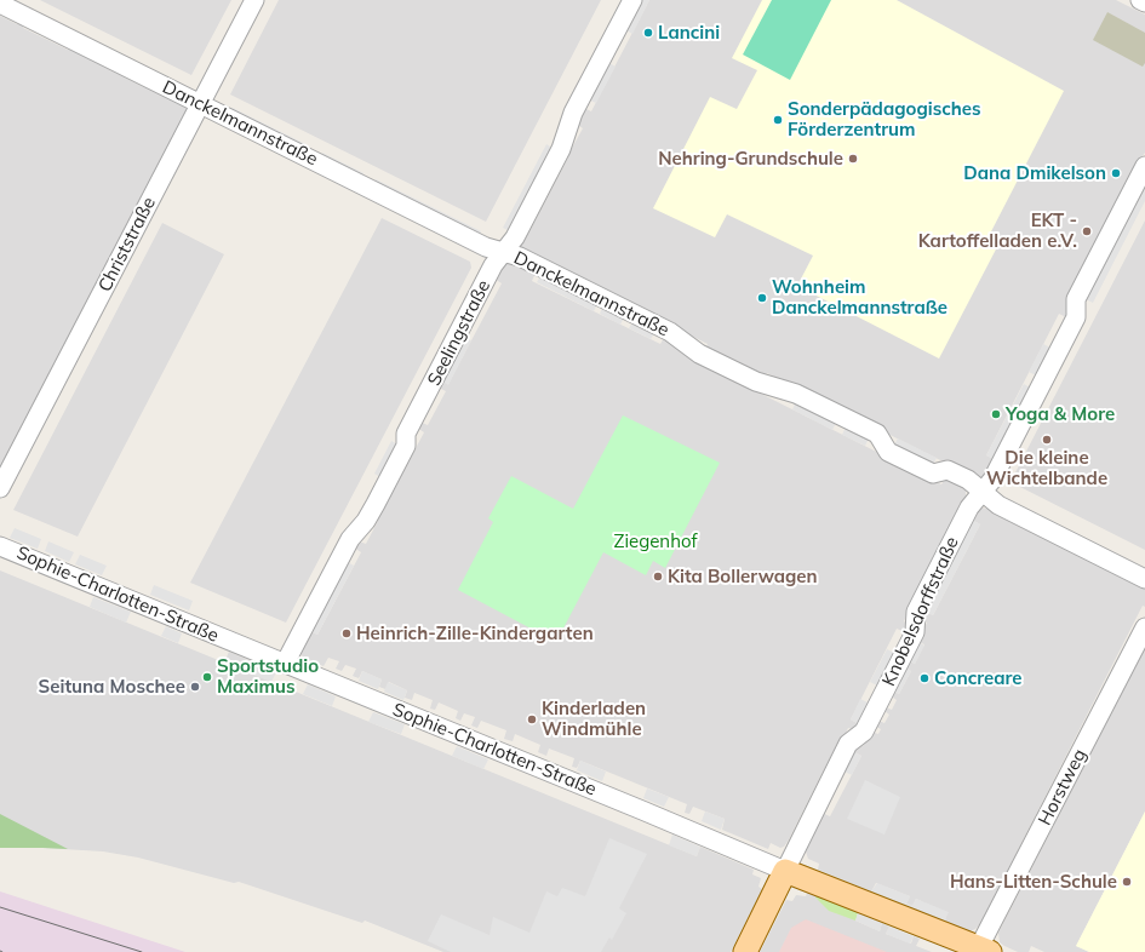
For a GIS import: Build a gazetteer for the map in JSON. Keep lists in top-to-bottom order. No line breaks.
{"streets":{"main road":["Sophie-Charlotten-Straße","Knobelsdorffstraße"],"street":["Danckelmannstraße","Christstraße","Seelingstraße","Horstweg"]},"crossings":[["Danckelmannstraße","Christstraße"],["Danckelmannstraße","Seelingstraße"],["Danckelmannstraße","Knobelsdorffstraße"],["Seelingstraße","Sophie-Charlotten-Straße"],["Sophie-Charlotten-Straße","Knobelsdorffstraße"],["Sophie-Charlotten-Straße","Horstweg"]],"parks":["Ziegenhof"],"places":["Lancini","Sonderpädagogisches Förderzentrum","Nehring-Grundschule","Dana Dmikelson","EKT - Kartoffelladen e.V.","Wohnheim Danckelmannstraße","Yoga & More","Die kleine Wichtelbande","Kita Bollerwagen","Heinrich-Zille-Kindergarten","Sportstudio Maximus","Concreare","Seituna Moschee","Kinderladen Windmühle","Hans-Litten-Schule"]}
